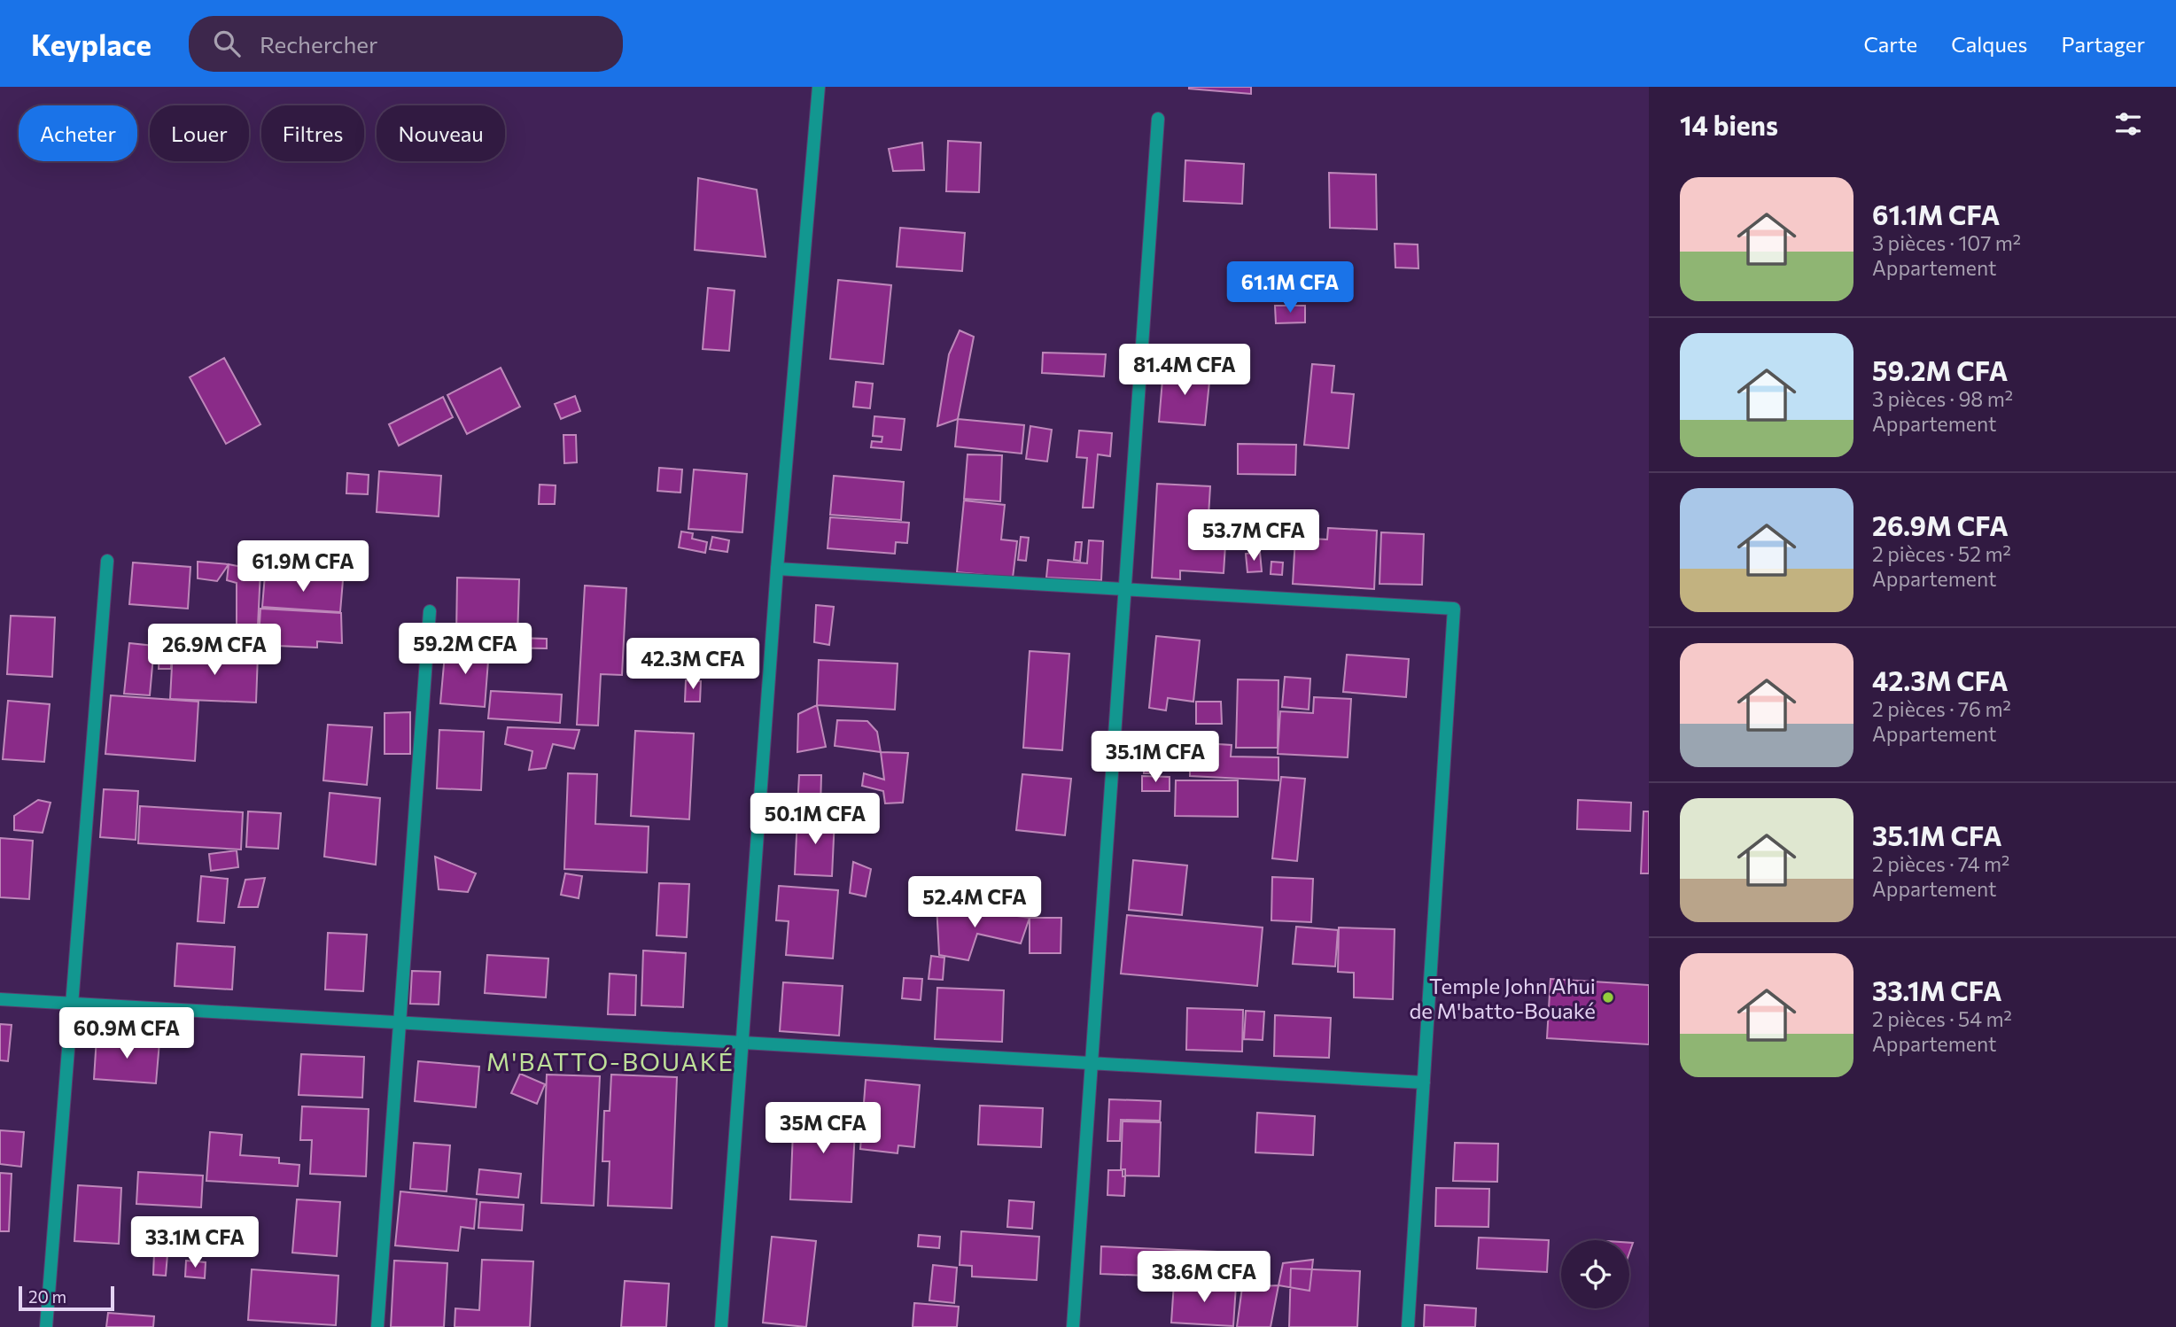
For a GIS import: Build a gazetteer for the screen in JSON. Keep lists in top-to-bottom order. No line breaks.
{"districts":["M'BATTO-BOUAKÉ"],"places":["Temple John Ahui de M'batto-Bouaké"],"scale_bar":"20 m","page":{"header":"Keyplace","search":"Rechercher","nav":["Carte","Calques","Partager"],"heading":"14 biens","chip":["Acheter","Louer","Filtres","Nouveau"],"list":[{"name":"61.1M CFA","note":"3 pièces · 107 m² · Appartement"},{"name":"59.2M CFA","note":"3 pièces · 98 m² · Appartement"},{"name":"26.9M CFA","note":"2 pièces · 52 m² · Appartement"},{"name":"42.3M CFA","note":"2 pièces · 76 m² · Appartement"},{"name":"35.1M CFA","note":"2 pièces · 74 m² · Appartement"},{"name":"33.1M CFA","note":"2 pièces · 54 m² · Appartement"}],"price":["61.1M CFA","81.4M CFA","53.7M CFA","61.9M CFA","59.2M CFA","26.9M CFA","42.3M CFA","35.1M CFA","50.1M CFA","52.4M CFA","60.9M CFA","35M CFA","33.1M CFA","38.6M CFA"],"scale":"20 m"}}
